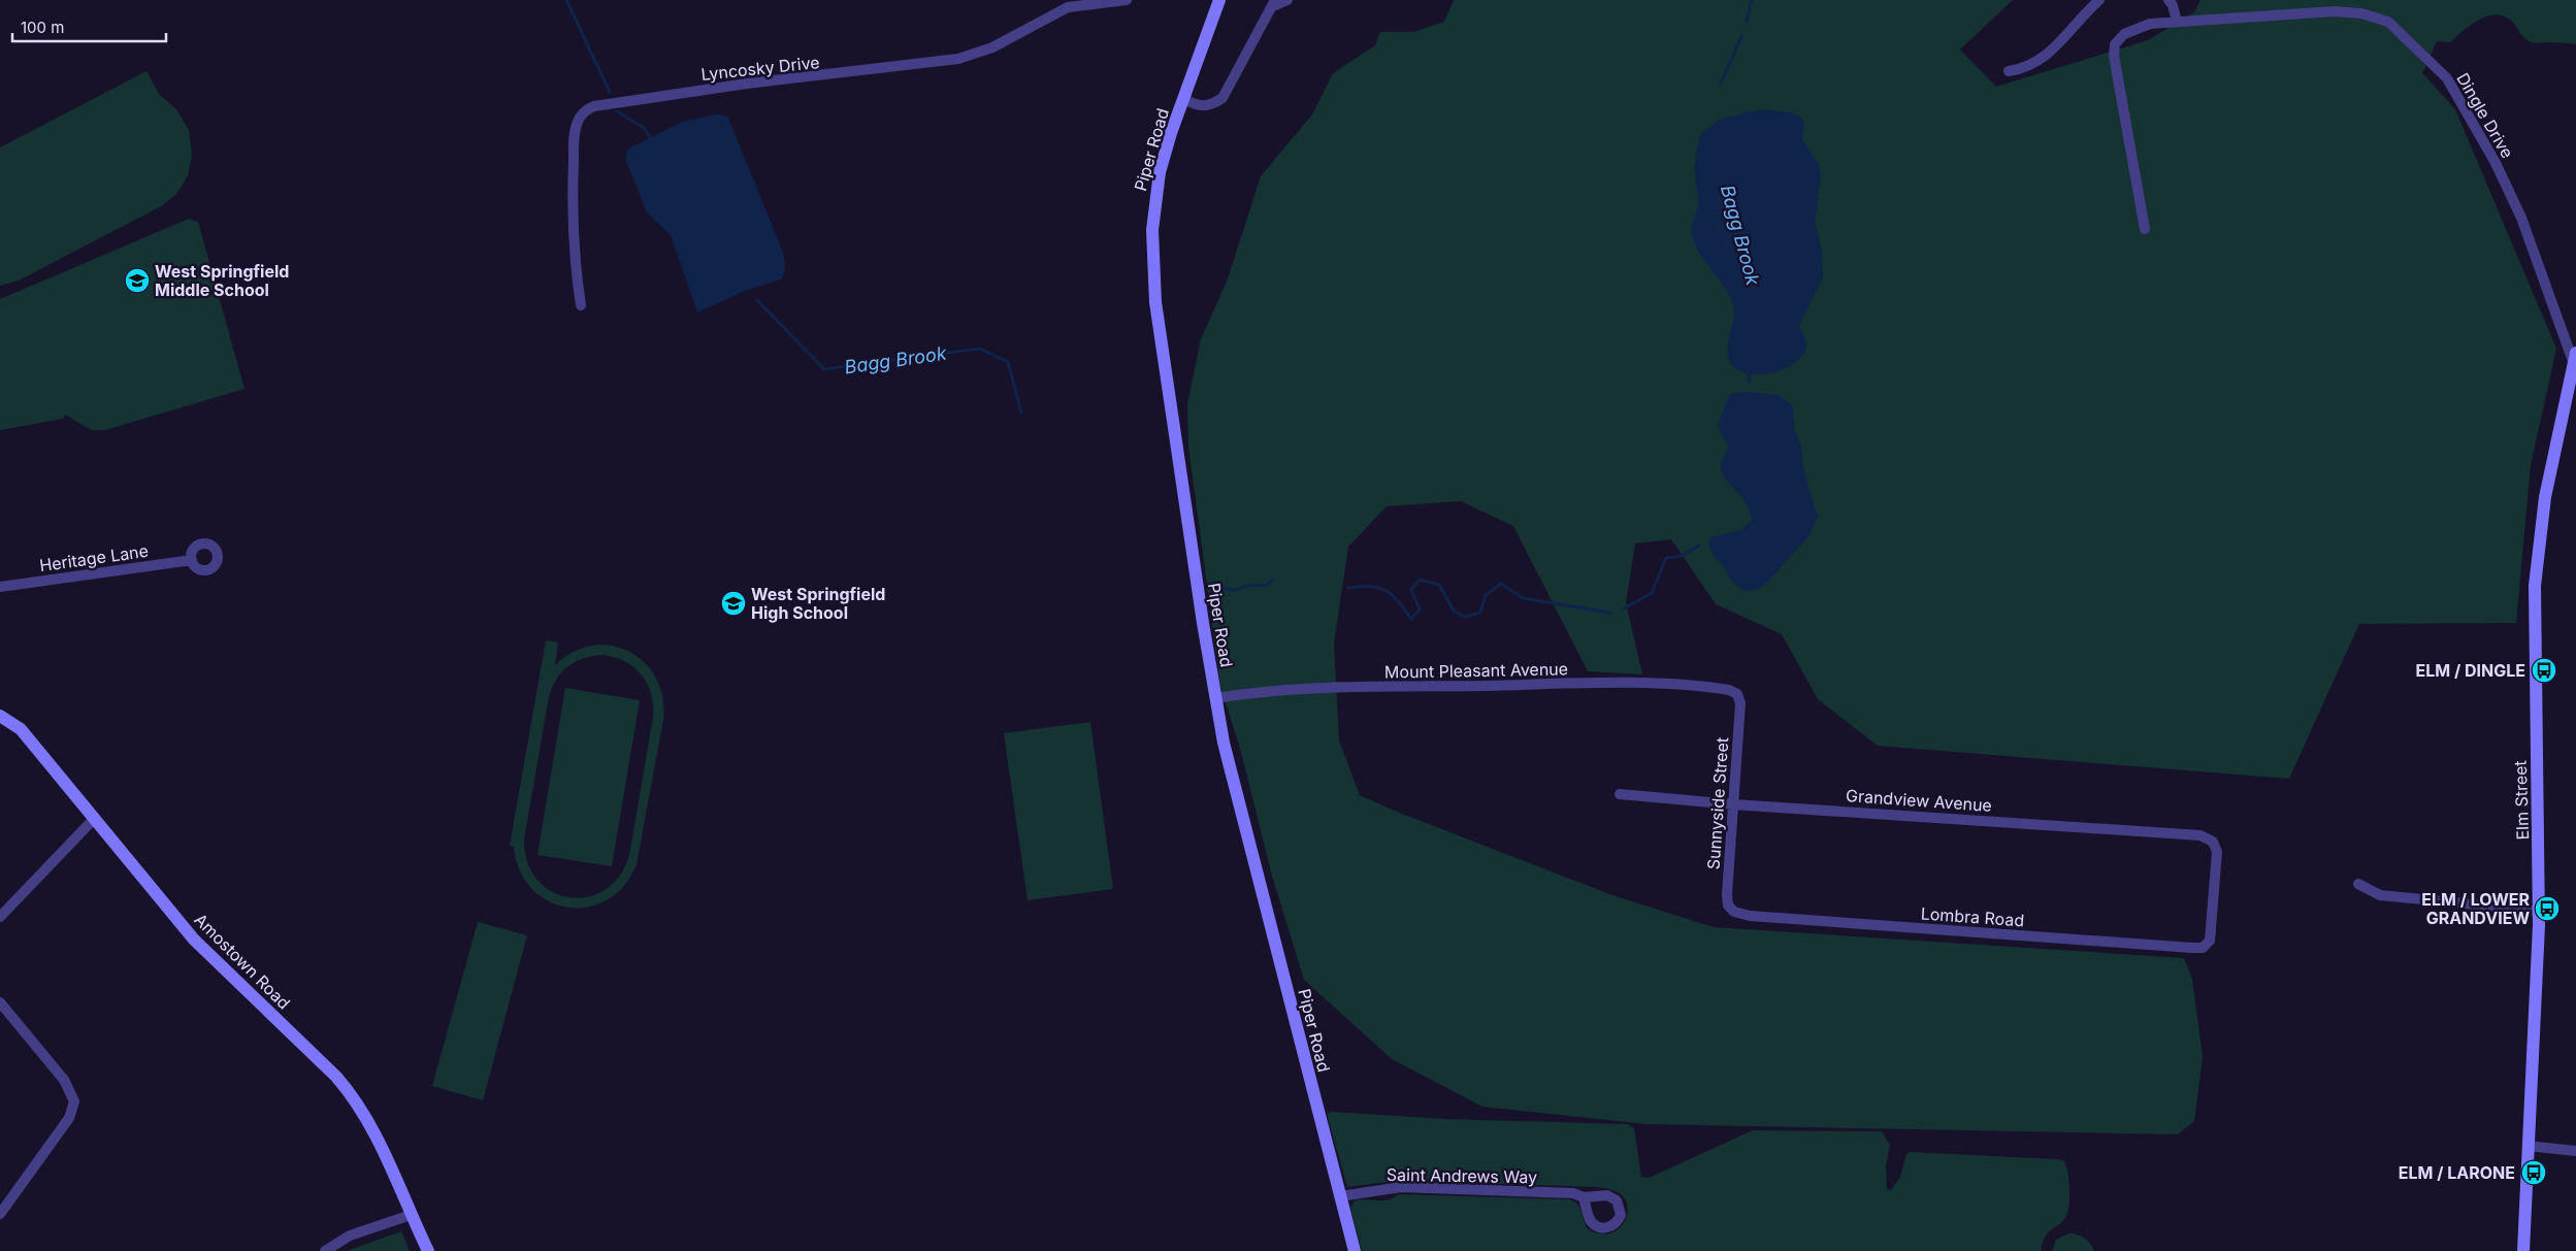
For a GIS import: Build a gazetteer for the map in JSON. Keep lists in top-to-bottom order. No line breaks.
{"streets":{"main road":["Piper Road","Elm Street","Amostown Road"],"street":["Lyncosky Drive","Dingle Drive","Heritage Lane","Mount Pleasant Avenue","Grandview Avenue","Sunnyside Street","Lombra Road","Saint Andrews Way"]},"crossings":[["Dingle Drive","Elm Street"],["Piper Road","Mount Pleasant Avenue"],["Piper Road","Saint Andrews Way"],["Mount Pleasant Avenue","Sunnyside Street"],["Grandview Avenue","Sunnyside Street"],["Grandview Avenue","Lombra Road"],["Sunnyside Street","Lombra Road"]],"water":["Bagg Brook"],"places":{"school or university":["West Springfield Middle School","West Springfield High School"],"bus stop":["ELM / DINGLE","ELM / LOWER GRANDVIEW","ELM / LARONE"]},"scale_bar":"100 m"}
